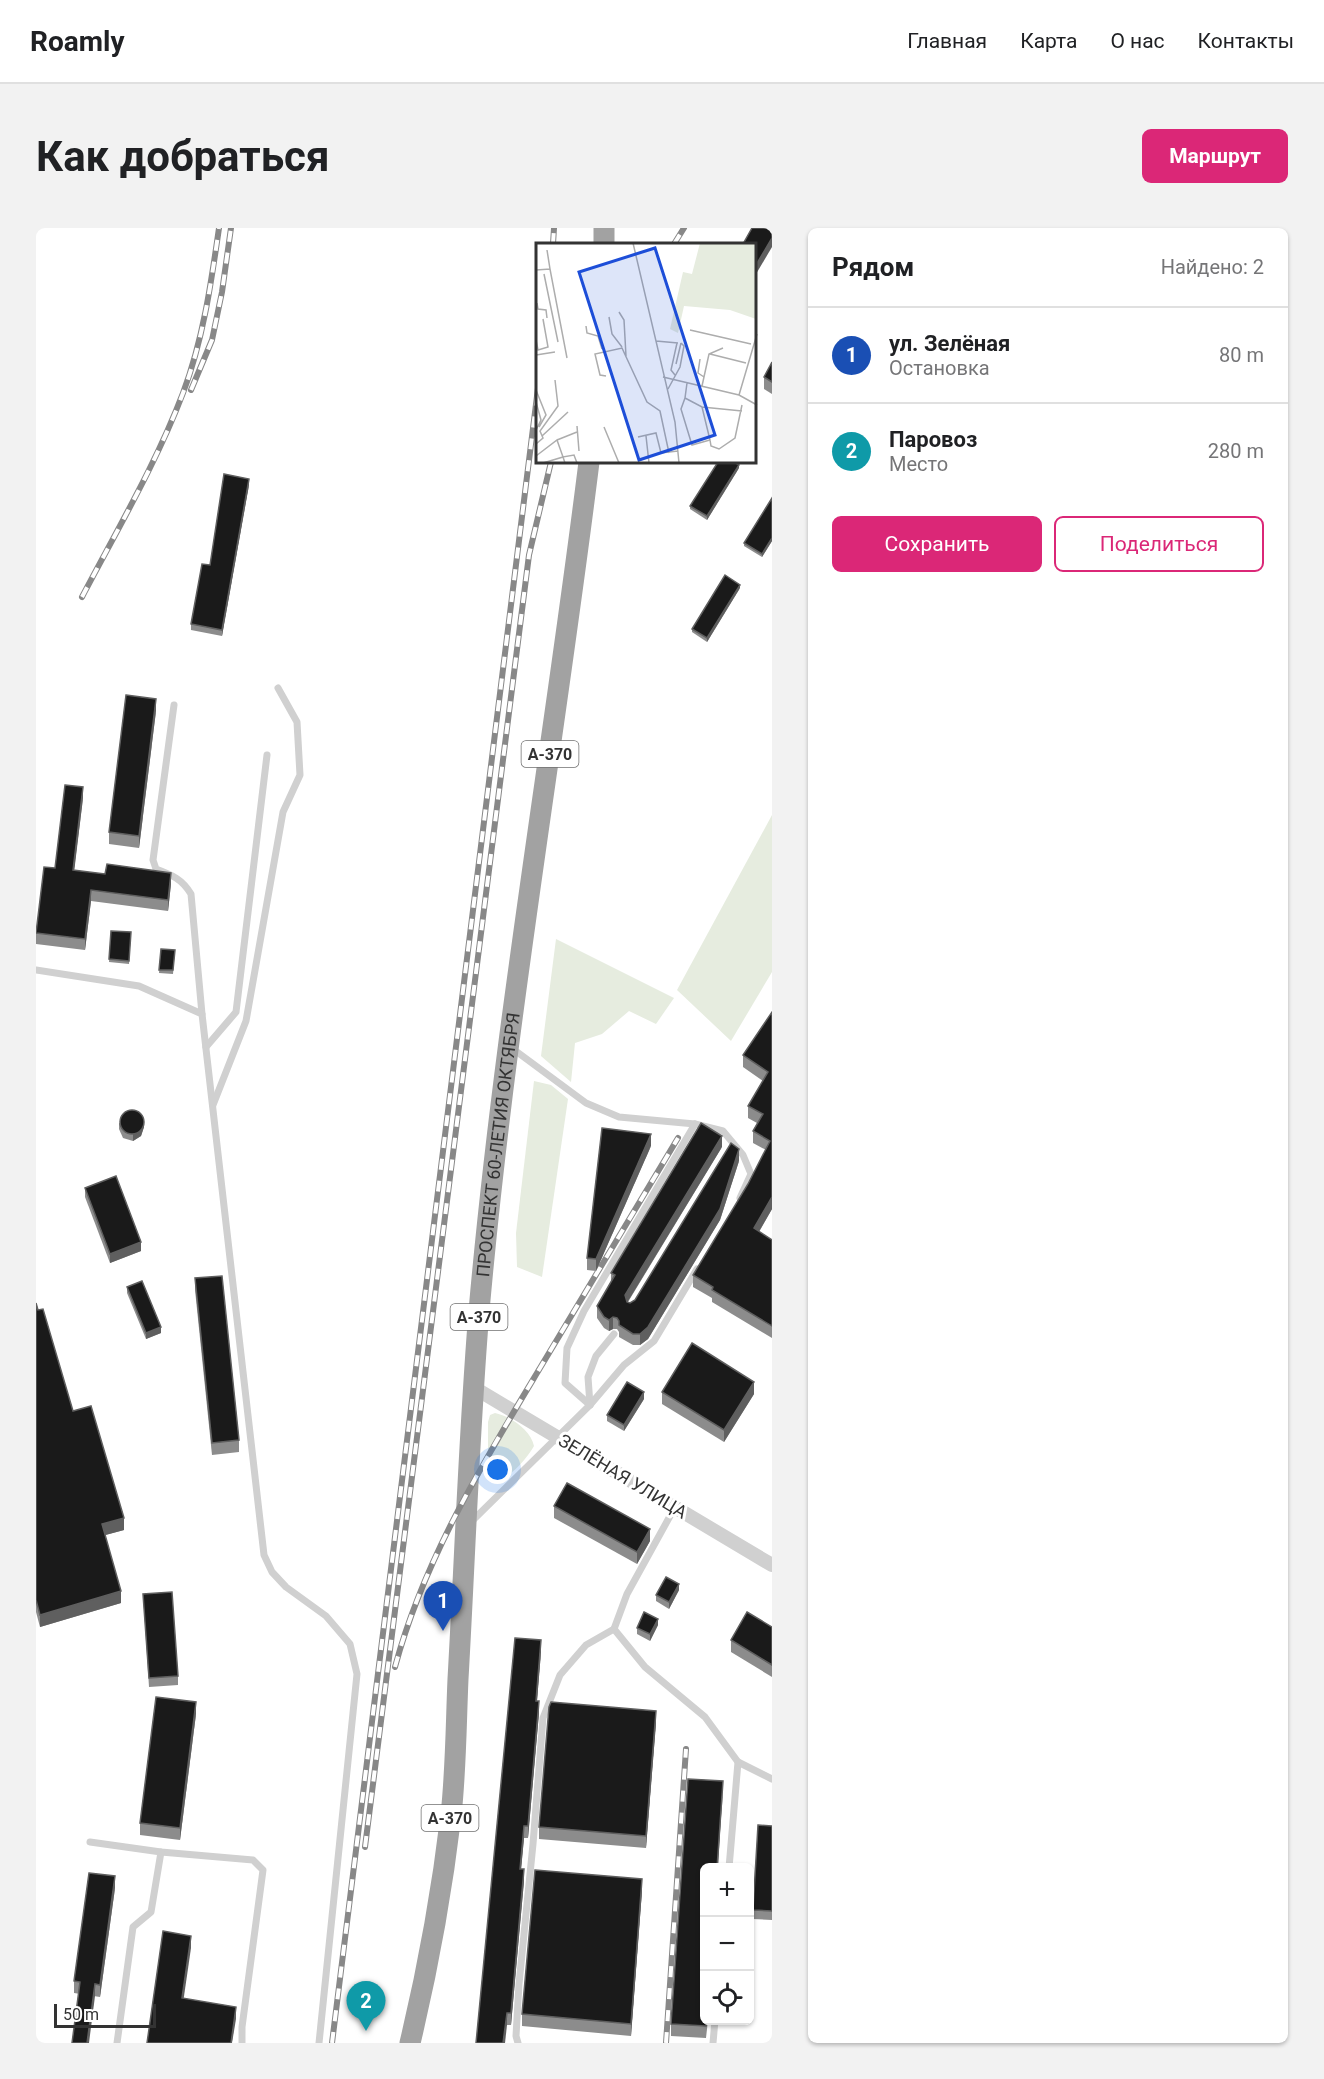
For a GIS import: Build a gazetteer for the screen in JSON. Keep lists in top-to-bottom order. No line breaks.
{"streets":{"highway":["А-370","ПРОСПЕКТ 60-ЛЕТИЯ ОКТЯБРЯ"],"street":["ЗЕЛЁНАЯ УЛИЦА"]},"crossings":[["ПРОСПЕКТ 60-ЛЕТИЯ ОКТЯБРЯ","ЗЕЛЁНАЯ УЛИЦА"]],"scale_bar":"50 m","page":{"header":"Roamly","nav":["Главная","Карта","О нас","Контакты"],"buttons":["Маршрут",["Сохранить","Поделиться"]],"title":"Как добраться","heading":["Рядом","Найдено: 2"],"list":[{"mark":"1","name":"ул. Зелёная","note":"Остановка","value":"80 m"},{"mark":"2","name":"Паровоз","note":"Место","value":"280 m"}],"pins":["1","2"],"map_buttons":["+","−"],"scale":"50 m"}}
